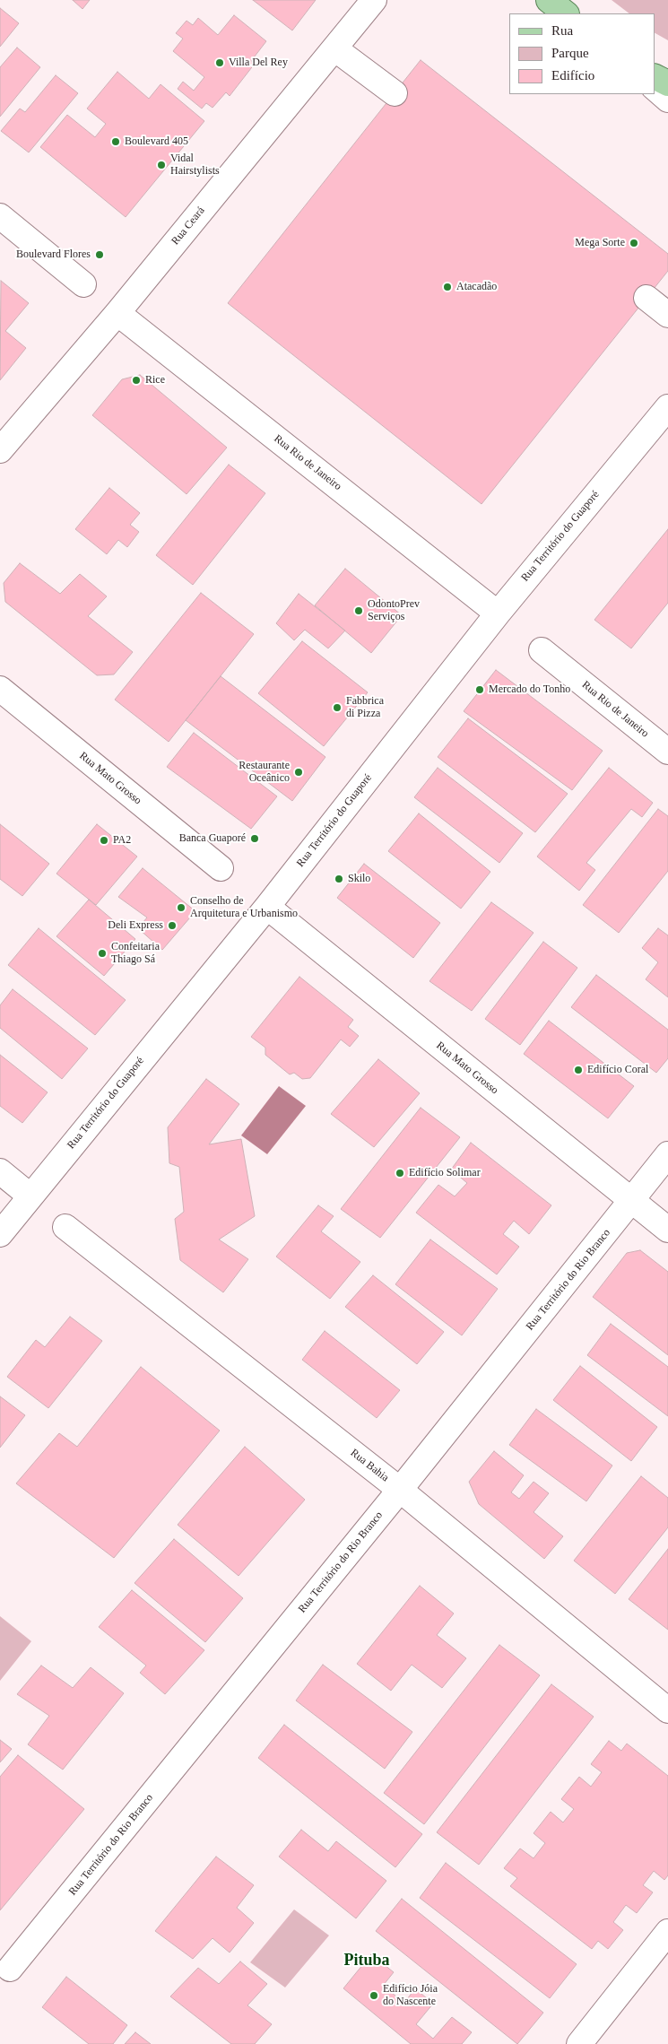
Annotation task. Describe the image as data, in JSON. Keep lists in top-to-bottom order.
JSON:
{
  "streets": {
    "street": [
      "Rua Ceará",
      "Rua Rio de Janeiro",
      "Rua Território do Guaporé",
      "Rua Mato Grosso",
      "Rua Território do Rio Branco",
      "Rua Bahia"
    ]
  },
  "crossings": [
    ["Rua Ceará", "Rua Rio de Janeiro"],
    ["Rua Rio de Janeiro", "Rua Território do Guaporé"],
    ["Rua Território do Guaporé", "Rua Mato Grosso"],
    ["Rua Mato Grosso", "Rua Território do Rio Branco"],
    ["Rua Território do Rio Branco", "Rua Bahia"]
  ],
  "districts": ["Pituba"],
  "places": [
    "Villa Del Rey",
    "Boulevard 405",
    "Vidal Hairstylists",
    "Mega Sorte",
    "Boulevard Flores",
    "Atacadão",
    "Rice",
    "OdontoPrev Serviços",
    "Mercado do Tonho",
    "Fabbrica di Pizza",
    "Restaurante Oceânico",
    "Banca Guaporé",
    "PA2",
    "Skilo",
    "Conselho de Arquitetura e Urbanismo",
    "Deli Express",
    "Confeitaria Thiago Sá",
    "Edifício Coral",
    "Edifício Solimar",
    "Edifício Jóia do Nascente"
  ],
  "legend": ["Rua", "Parque", "Edifício"]
}
